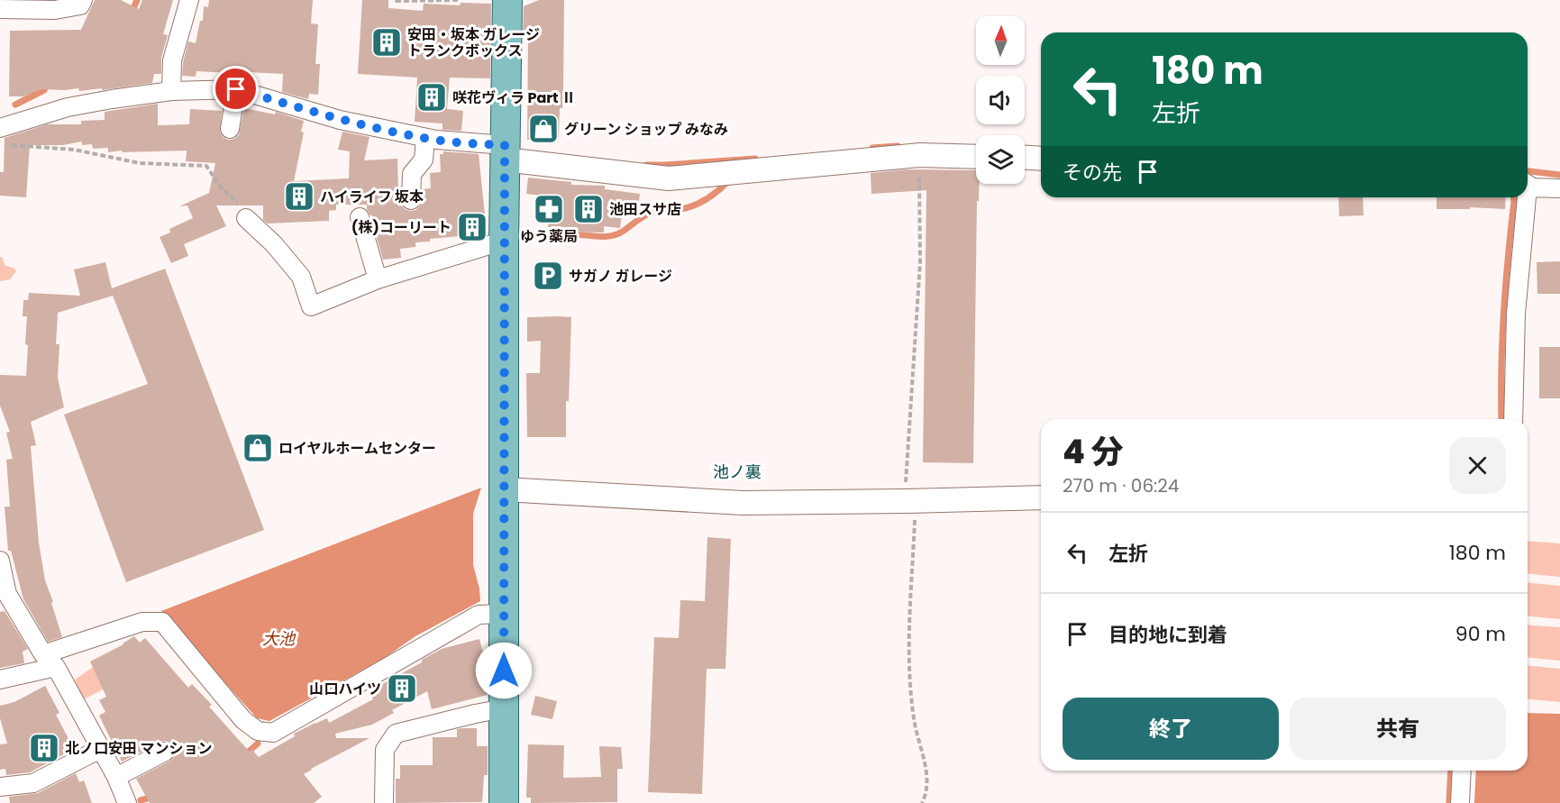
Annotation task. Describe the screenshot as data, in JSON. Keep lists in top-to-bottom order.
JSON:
{
  "districts": ["池ノ裏"],
  "water": ["大池"],
  "places": {
    "building": [
      "安田・坂本 ガレージ トランクボックス",
      "咲花ヴィラ Part Ⅱ",
      "ハイライフ 坂本",
      "池田スサ店",
      "(株)コーリート",
      "山口ハイツ",
      "北ノ口安田 マンション"
    ],
    "shop": ["グリーン ショップ みなみ", "ロイヤルホームセンター"],
    "pharmacy": ["ゆう薬局"],
    "parking": ["サガノ ガレージ"]
  },
  "north": "top",
  "page": {
    "turn": ["180 m", "左折"],
    "then": "その先",
    "heading": ["4 分", "270 m · 06:24"],
    "list": [
      {
        "name": "左折",
        "value": "180 m"
      },
      {
        "name": "目的地に到着",
        "value": "90 m"
      }
    ],
    "buttons": ["終了", "共有"]
  }
}
